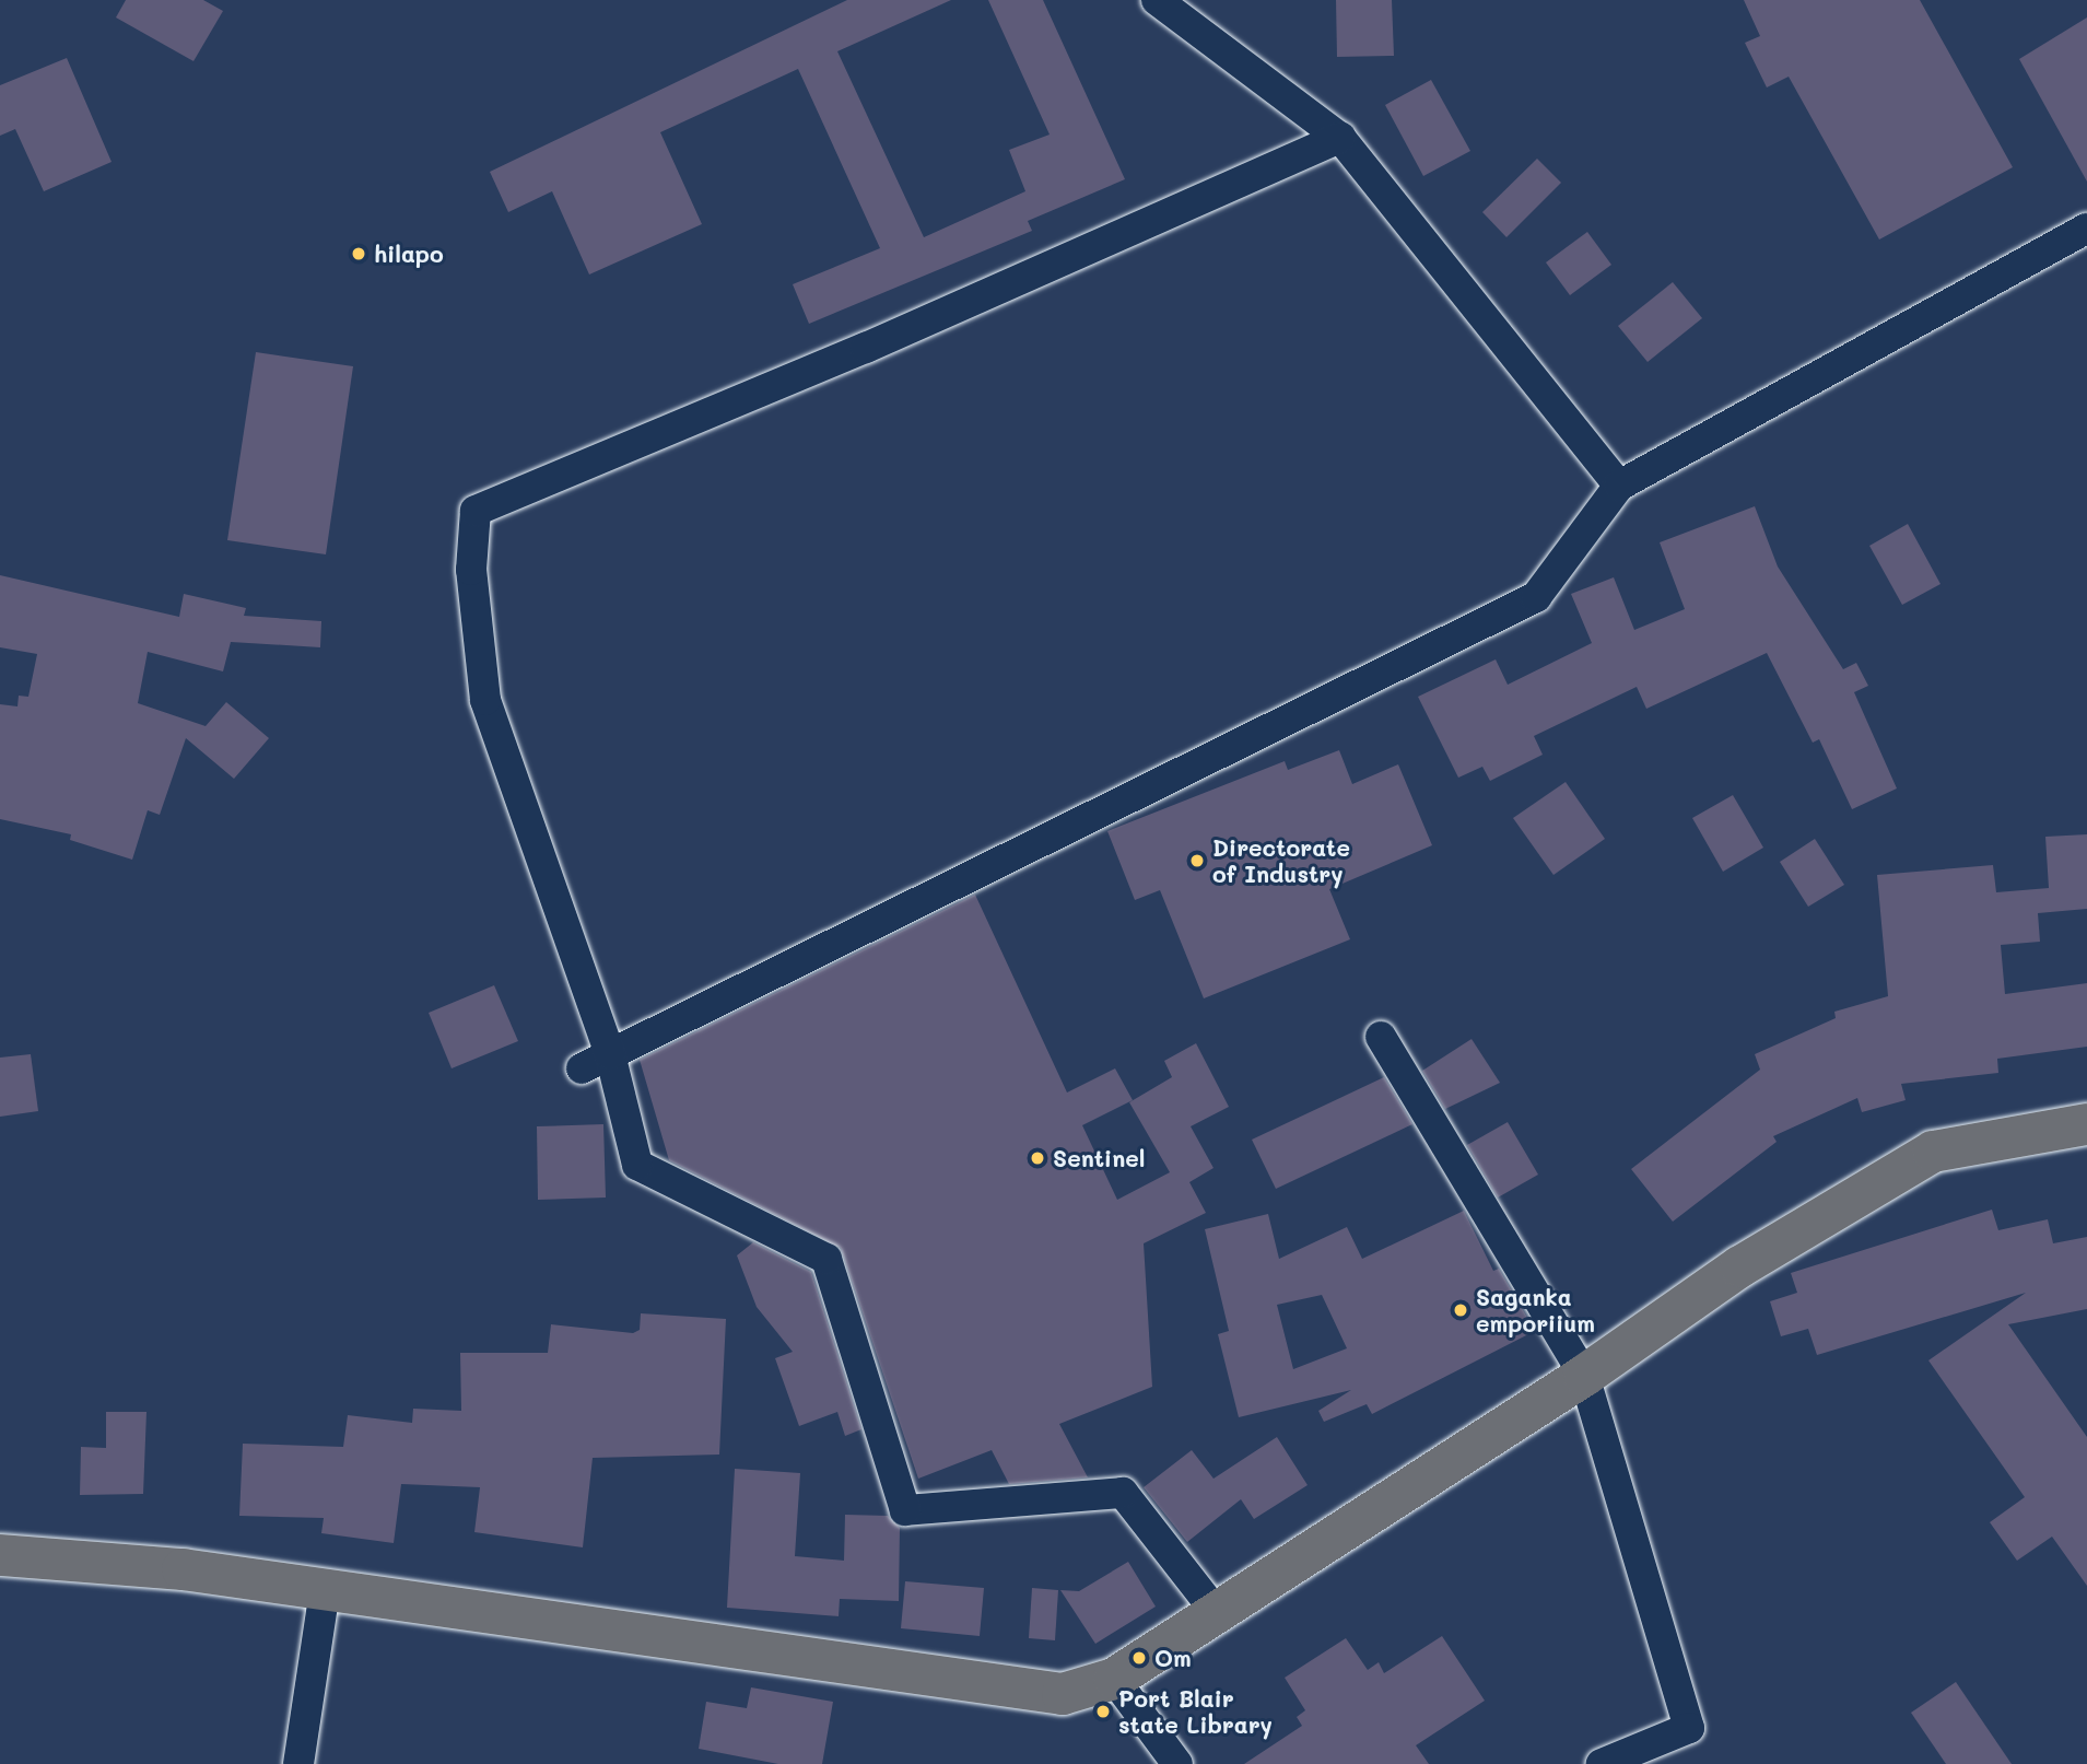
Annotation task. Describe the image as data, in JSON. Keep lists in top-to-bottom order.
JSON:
{
  "places": [
    "hilapo",
    "Directorate of Industry",
    "Sentinel",
    "Saganka emporiium",
    "Om",
    "Port Blair state Library"
  ]
}
